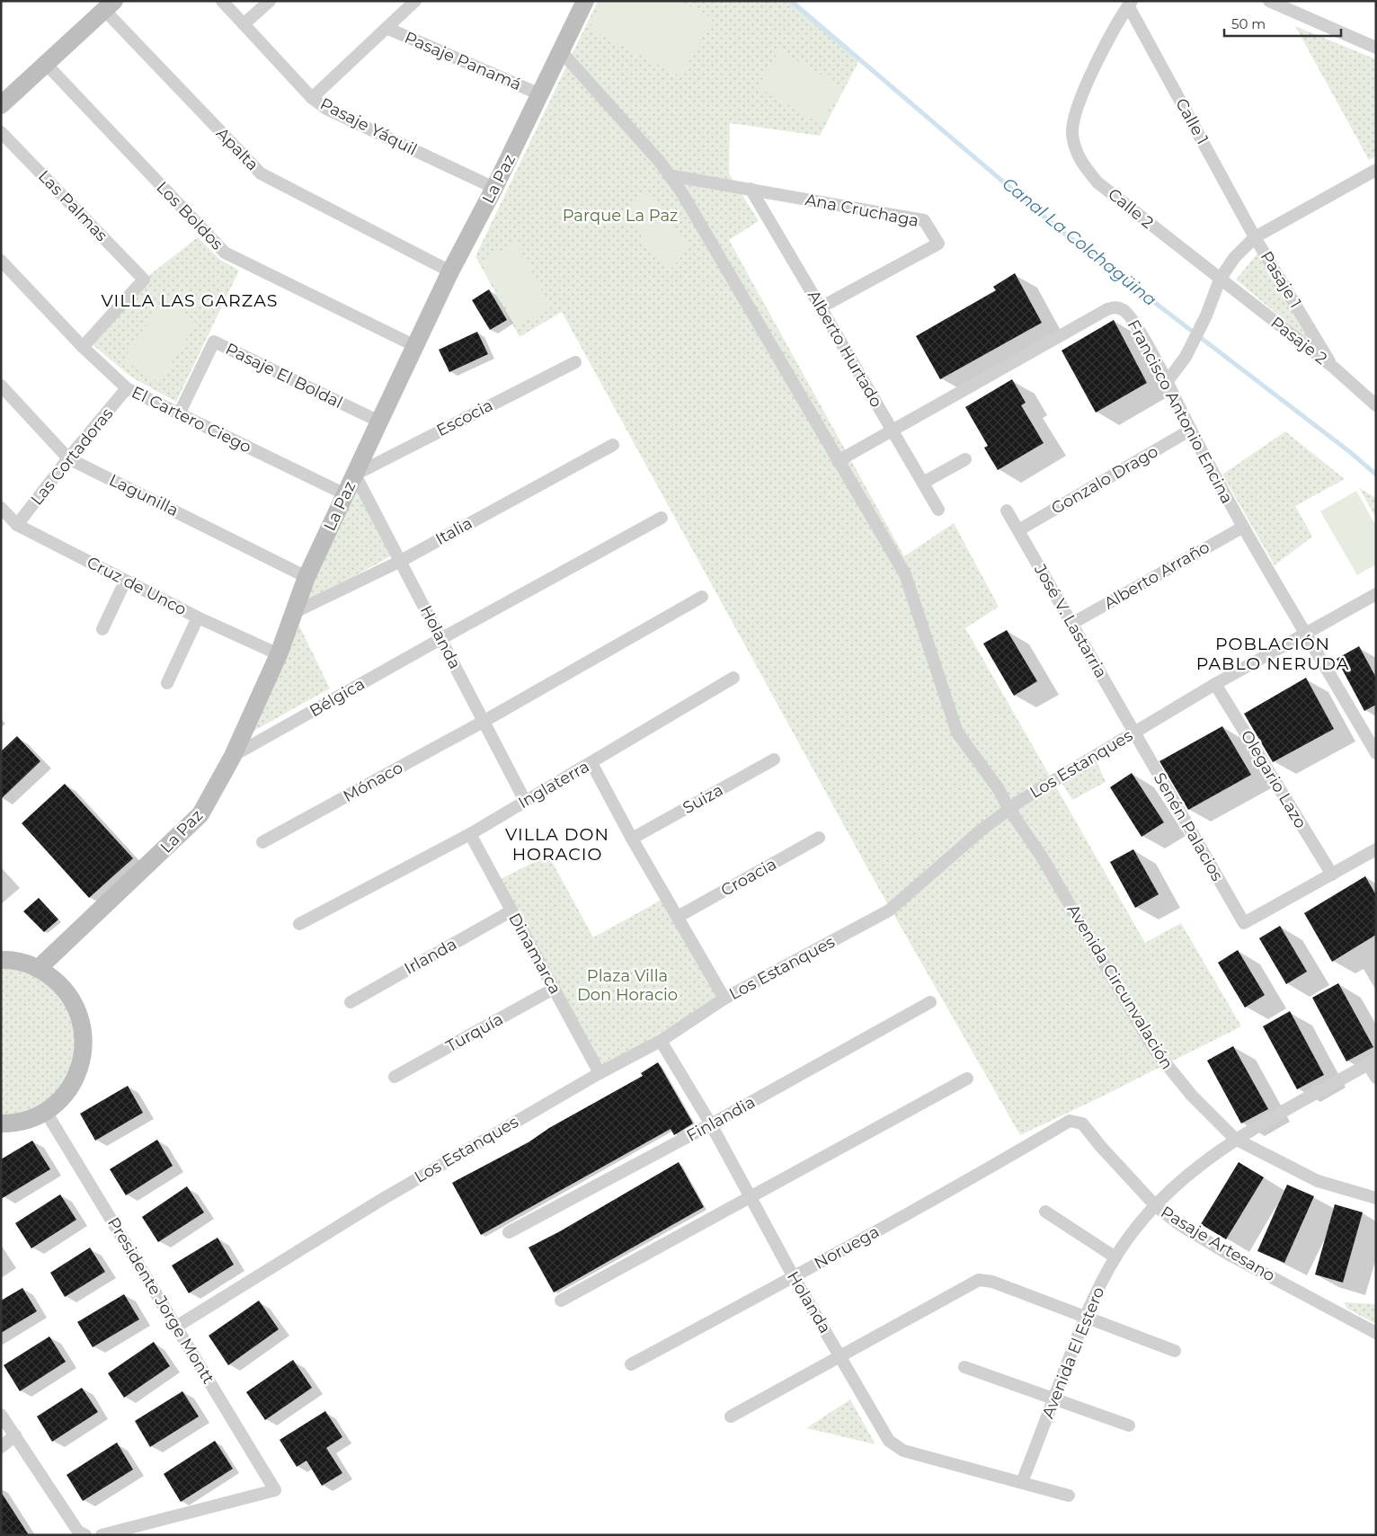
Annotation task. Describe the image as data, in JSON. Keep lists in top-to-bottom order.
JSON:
{
  "streets": {
    "street": [
      "Pasaje Panamá",
      "Calle 1",
      "Pasaje Yáquil",
      "Apalta",
      "La Paz",
      "Las Palmas",
      "Calle 2",
      "Ana Cruchaga",
      "Los Boldos",
      "Pasaje 1",
      "Pasaje 2",
      "Alberto Hurtado",
      "Pasaje El Boldal",
      "Francisco Antonio Encina",
      "Escocia",
      "El Cartero Ciego",
      "Las Cortadoras",
      "Gonzalo Drago",
      "Lagunilla",
      "Italia",
      "Alberto Arraño",
      "Cruz de Unco",
      "José V. Lastarria",
      "Holanda",
      "Bélgica",
      "Los Estanques",
      "Olegario Lazo",
      "Mónaco",
      "Inglaterra",
      "Suiza",
      "Senén Palacios",
      "Croacia",
      "Dinamarca",
      "Irlanda",
      "Avenida Circunvalación",
      "Turquía",
      "Finlandia",
      "Pasaje Artesano",
      "Noruega",
      "Presidente Jorge Montt",
      "Avenida El Estero"
    ]
  },
  "crossings": [
    ["Pasaje Panamá", "La Paz"],
    ["Calle 1", "Calle 2"],
    ["Calle 1", "Pasaje 1"],
    ["Pasaje Yáquil", "La Paz"],
    ["Apalta", "La Paz"],
    ["La Paz", "Los Boldos"],
    ["La Paz", "Pasaje El Boldal"],
    ["La Paz", "Escocia"],
    ["La Paz", "El Cartero Ciego"],
    ["La Paz", "Lagunilla"],
    ["La Paz", "Italia"],
    ["La Paz", "Cruz de Unco"],
    ["La Paz", "Holanda"],
    ["La Paz", "Bélgica"],
    ["La Paz", "Avenida Circunvalación"],
    ["Las Palmas", "El Cartero Ciego"],
    ["Calle 2", "Pasaje 2"],
    ["Ana Cruchaga", "Alberto Hurtado"],
    ["Pasaje 1", "Pasaje 2"],
    ["Alberto Hurtado", "Francisco Antonio Encina"],
    ["Pasaje El Boldal", "El Cartero Ciego"],
    ["Francisco Antonio Encina", "Gonzalo Drago"],
    ["Francisco Antonio Encina", "Alberto Arraño"],
    ["Francisco Antonio Encina", "Los Estanques"],
    ["Francisco Antonio Encina", "Avenida Circunvalación"],
    ["Escocia", "Holanda"],
    ["El Cartero Ciego", "Las Cortadoras"],
    ["Las Cortadoras", "Lagunilla"],
    ["Las Cortadoras", "Cruz de Unco"],
    ["Gonzalo Drago", "José V. Lastarria"],
    ["Italia", "Holanda"],
    ["Alberto Arraño", "José V. Lastarria"],
    ["José V. Lastarria", "Los Estanques"],
    ["José V. Lastarria", "Senén Palacios"],
    ["Holanda", "Bélgica"],
    ["Holanda", "Los Estanques"],
    ["Holanda", "Mónaco"],
    ["Holanda", "Inglaterra"],
    ["Holanda", "Finlandia"],
    ["Holanda", "Noruega"],
    ["Holanda", "Avenida El Estero"],
    ["Los Estanques", "Olegario Lazo"],
    ["Los Estanques", "Senén Palacios"],
    ["Los Estanques", "Dinamarca"],
    ["Los Estanques", "Avenida Circunvalación"],
    ["Los Estanques", "Presidente Jorge Montt"],
    ["Olegario Lazo", "Senén Palacios"],
    ["Inglaterra", "Dinamarca"],
    ["Dinamarca", "Irlanda"],
    ["Dinamarca", "Turquía"],
    ["Avenida Circunvalación", "Avenida El Estero"],
    ["Pasaje Artesano", "Noruega"],
    ["Pasaje Artesano", "Avenida El Estero"]
  ],
  "districts": ["VILLA LAS GARZAS", "POBLACIÓN PABLO NERUDA", "VILLA DON HORACIO"],
  "water": ["Canal La Colchagüina"],
  "parks": ["Parque La Paz", "Plaza Villa Don Horacio"],
  "scale_bar": "50 m"
}
